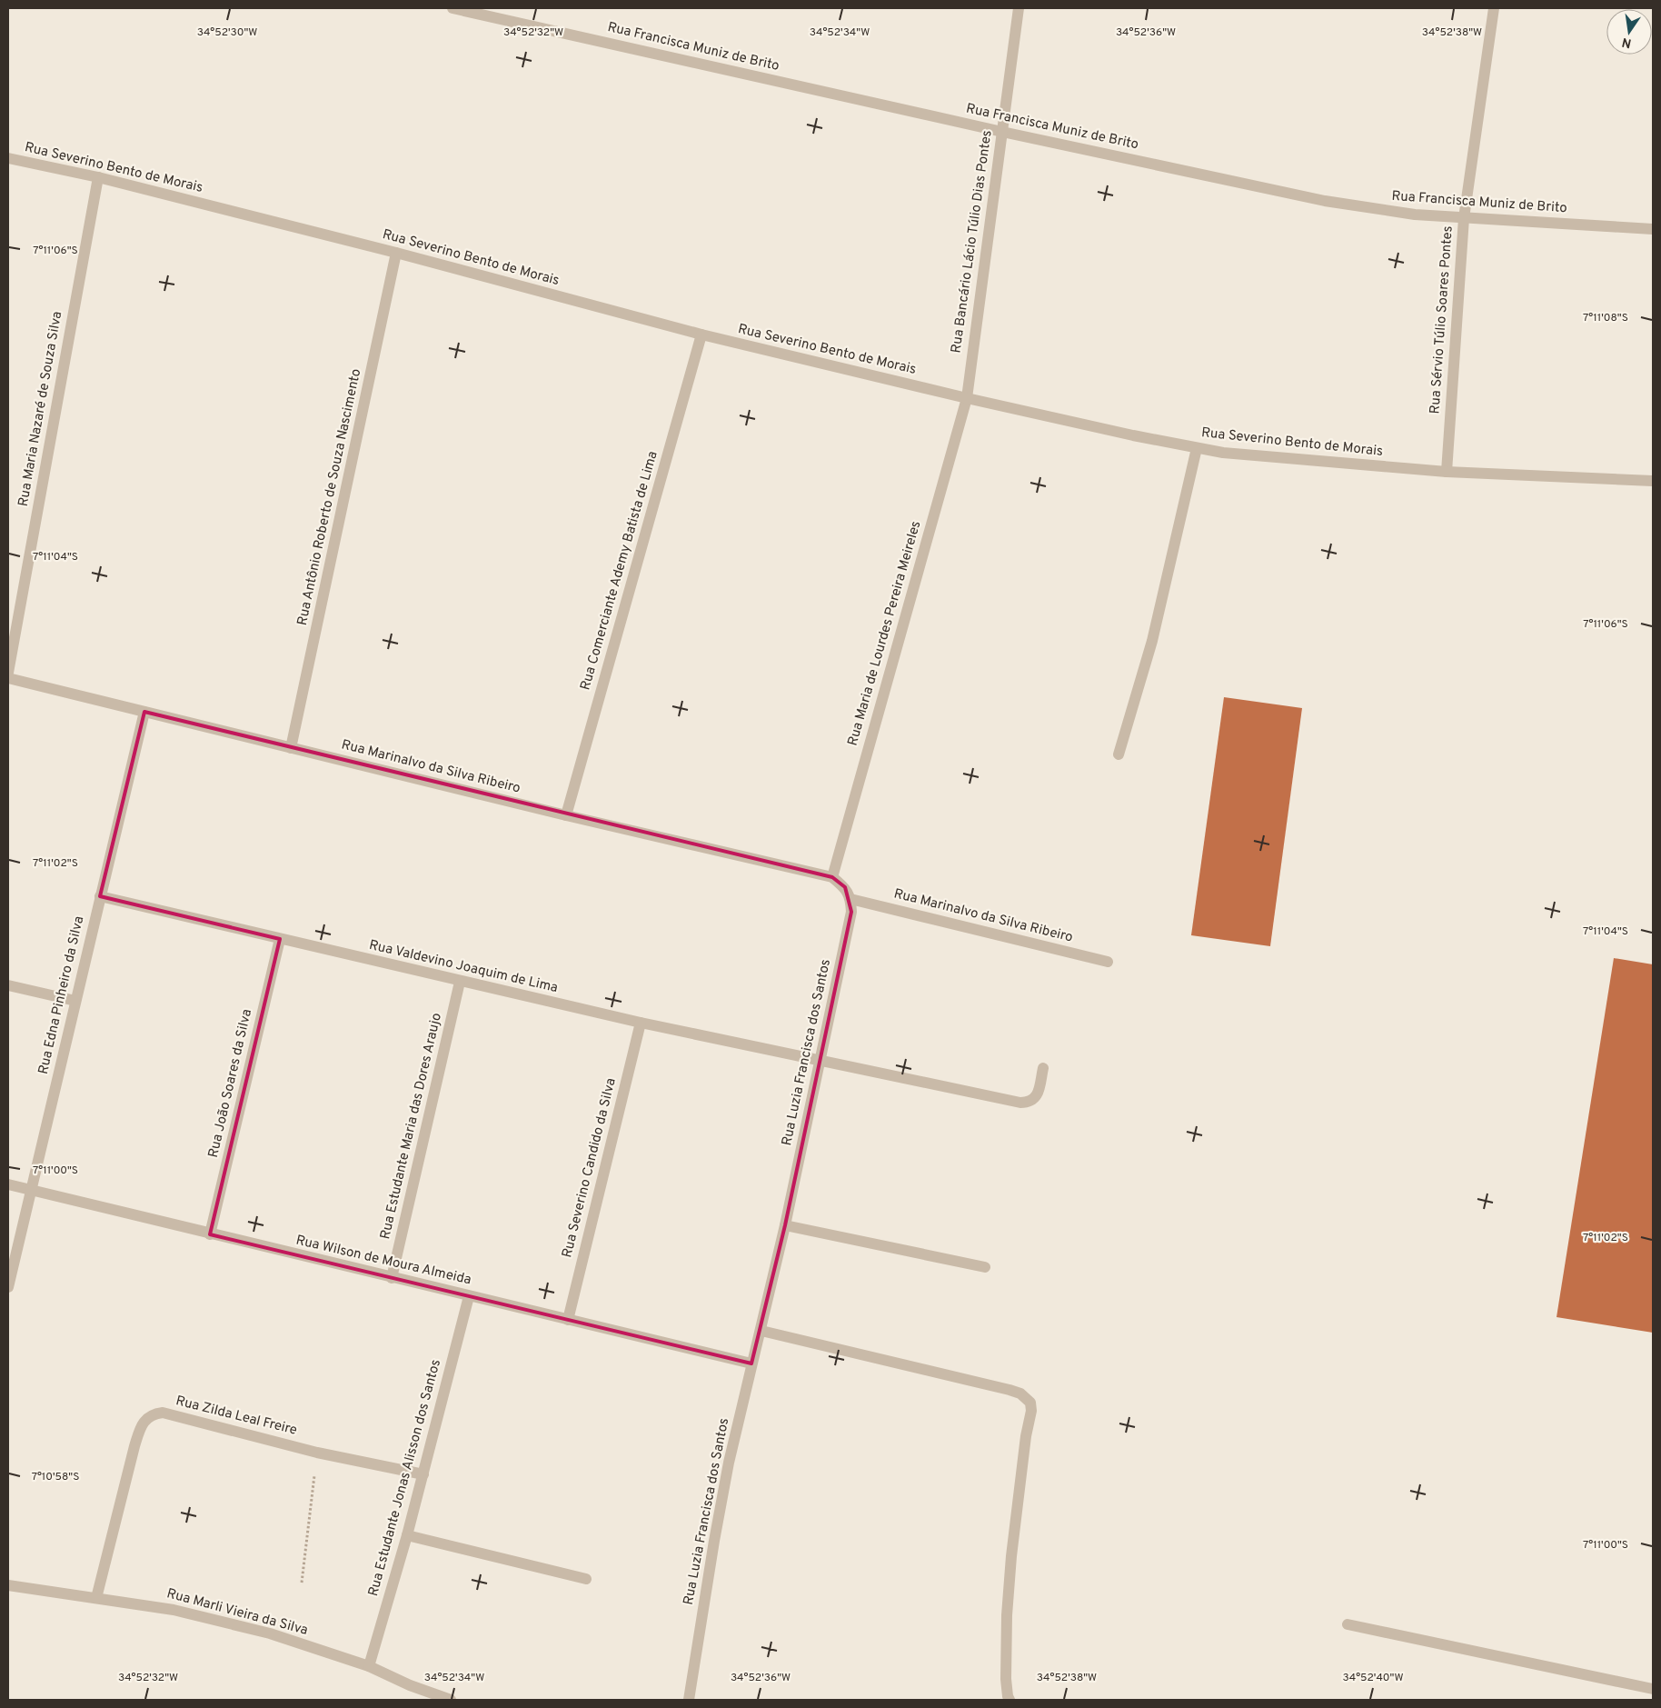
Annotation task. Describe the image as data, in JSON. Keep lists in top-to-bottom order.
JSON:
{
  "streets": {
    "street": [
      "Rua Francisca Muniz de Brito",
      "Rua Severino Bento de Morais",
      "Rua Bancário Lácio Túlio Dias Pontes",
      "Rua Sérvio Túlio Soares Pontes",
      "Rua Maria Nazaré de Souza Silva",
      "Rua Antônio Roberto de Souza Nascimento",
      "Rua Comerciante Ademy Batista de Lima",
      "Rua Maria de Lourdes Pereira Meireles",
      "Rua Marinalvo da Silva Ribeiro",
      "Rua Valdevino Joaquim de Lima",
      "Rua Edna Pinheiro da Silva",
      "Rua Luzia Francisca dos Santos",
      "Rua João Soares da Silva",
      "Rua Estudante Maria das Dores Araujo",
      "Rua Severino Candido da Silva",
      "Rua Wilson de Moura Almeida",
      "Rua Zilda Leal Freire",
      "Rua Estudante Jonas Alisson dos Santos",
      "Rua Marli Vieira da Silva"
    ]
  },
  "crossings": [
    ["Rua Francisca Muniz de Brito", "Rua Bancário Lácio Túlio Dias Pontes"],
    ["Rua Francisca Muniz de Brito", "Rua Sérvio Túlio Soares Pontes"],
    ["Rua Severino Bento de Morais", "Rua Bancário Lácio Túlio Dias Pontes"],
    ["Rua Severino Bento de Morais", "Rua Sérvio Túlio Soares Pontes"],
    ["Rua Severino Bento de Morais", "Rua Maria Nazaré de Souza Silva"],
    ["Rua Severino Bento de Morais", "Rua Antônio Roberto de Souza Nascimento"],
    ["Rua Severino Bento de Morais", "Rua Comerciante Ademy Batista de Lima"],
    ["Rua Severino Bento de Morais", "Rua Maria de Lourdes Pereira Meireles"],
    ["Rua Bancário Lácio Túlio Dias Pontes", "Rua Maria de Lourdes Pereira Meireles"],
    ["Rua Antônio Roberto de Souza Nascimento", "Rua Marinalvo da Silva Ribeiro"],
    ["Rua Comerciante Ademy Batista de Lima", "Rua Marinalvo da Silva Ribeiro"],
    ["Rua Maria de Lourdes Pereira Meireles", "Rua Marinalvo da Silva Ribeiro"],
    ["Rua Marinalvo da Silva Ribeiro", "Rua Edna Pinheiro da Silva"],
    ["Rua Marinalvo da Silva Ribeiro", "Rua Luzia Francisca dos Santos"],
    ["Rua Valdevino Joaquim de Lima", "Rua Edna Pinheiro da Silva"],
    ["Rua Valdevino Joaquim de Lima", "Rua Luzia Francisca dos Santos"],
    ["Rua Valdevino Joaquim de Lima", "Rua João Soares da Silva"],
    ["Rua Valdevino Joaquim de Lima", "Rua Estudante Maria das Dores Araujo"],
    ["Rua Valdevino Joaquim de Lima", "Rua Severino Candido da Silva"],
    ["Rua Edna Pinheiro da Silva", "Rua Wilson de Moura Almeida"],
    ["Rua Luzia Francisca dos Santos", "Rua Wilson de Moura Almeida"],
    ["Rua João Soares da Silva", "Rua Wilson de Moura Almeida"],
    ["Rua Estudante Maria das Dores Araujo", "Rua Wilson de Moura Almeida"],
    ["Rua Severino Candido da Silva", "Rua Wilson de Moura Almeida"],
    ["Rua Wilson de Moura Almeida", "Rua Estudante Jonas Alisson dos Santos"],
    ["Rua Zilda Leal Freire", "Rua Estudante Jonas Alisson dos Santos"],
    ["Rua Zilda Leal Freire", "Rua Marli Vieira da Silva"],
    ["Rua Estudante Jonas Alisson dos Santos", "Rua Marli Vieira da Silva"]
  ],
  "north": "bottom",
  "coordinates": [
    "34°52'30\"W",
    "34°52'32\"W",
    "34°52'34\"W",
    "34°52'36\"W",
    "34°52'38\"W",
    "7°11'06\"S",
    "7°11'08\"S",
    "7°11'04\"S",
    "7°11'02\"S",
    "7°11'00\"S",
    "7°10'58\"S",
    "34°52'40\"W"
  ]
}
